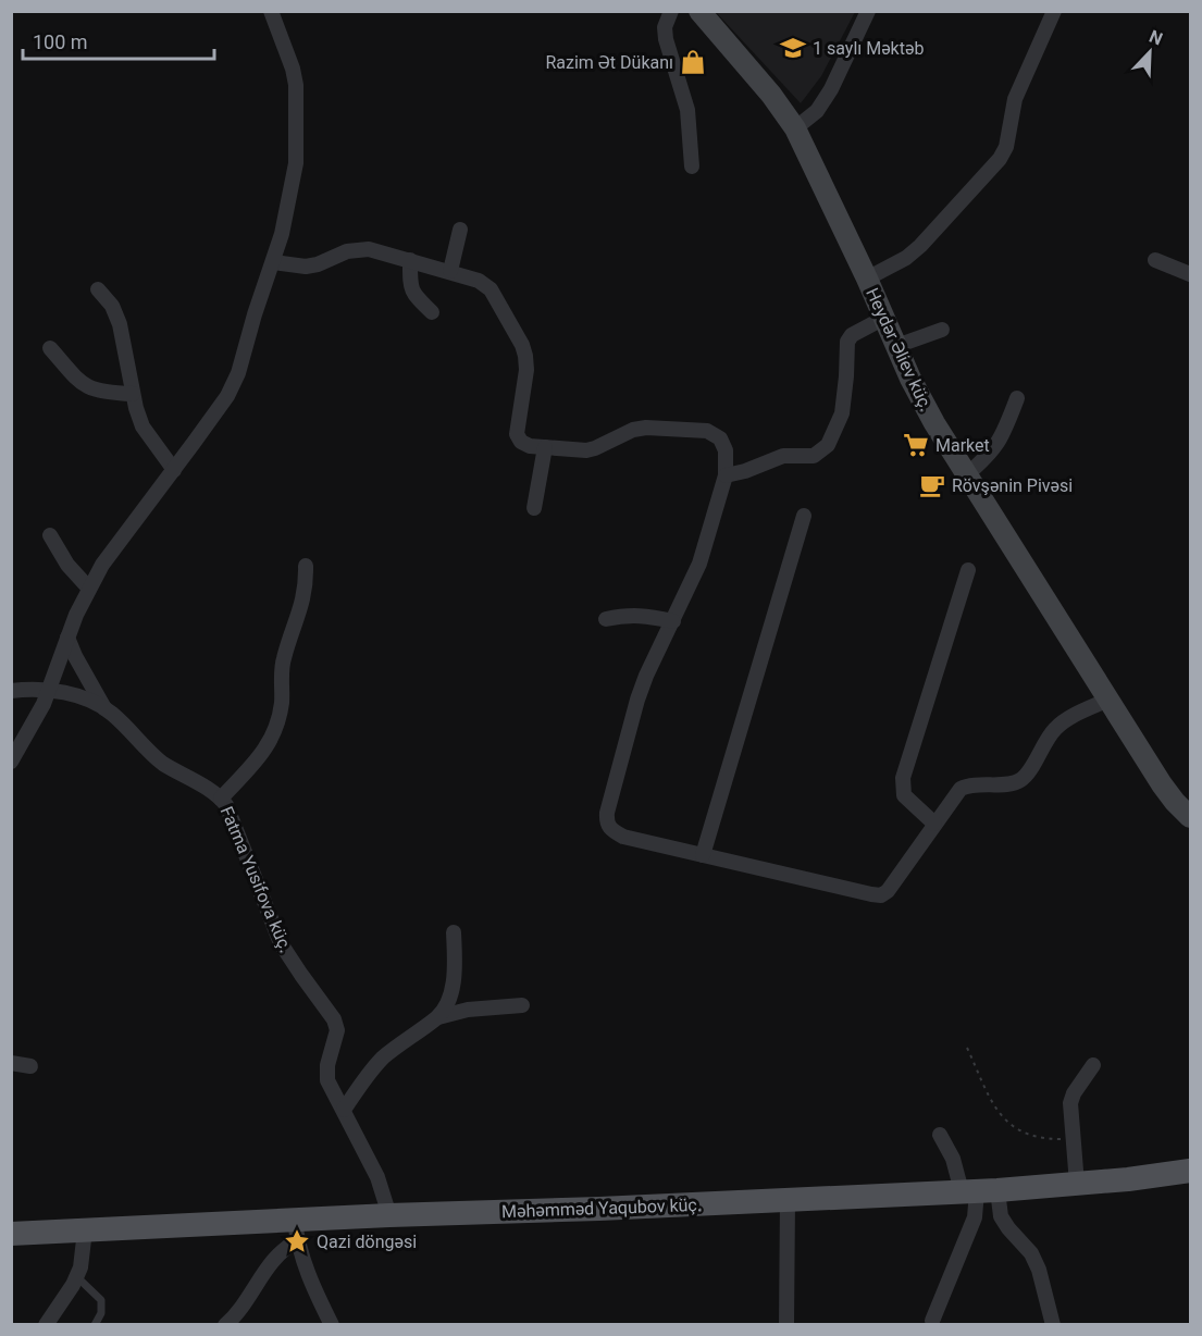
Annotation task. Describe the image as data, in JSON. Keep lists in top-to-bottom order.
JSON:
{
  "streets": {
    "main road": ["Heydər Əliev küç.", "Məhəmməd Yaqubov küç."],
    "street": ["Fatma Yusifova küç."]
  },
  "crossings": [
    ["Fatma Yusifova küç.", "Məhəmməd Yaqubov küç."]
  ],
  "places": {
    "school or university": ["1 saylı Məktəb"],
    "shop": ["Razim Ət Dükanı"],
    "supermarket": ["Market"],
    "cafe": ["Rövşənin Pivəsi"],
    "place": ["Qazi döngəsi"]
  },
  "scale_bar": "100 m",
  "north": "top right"
}
